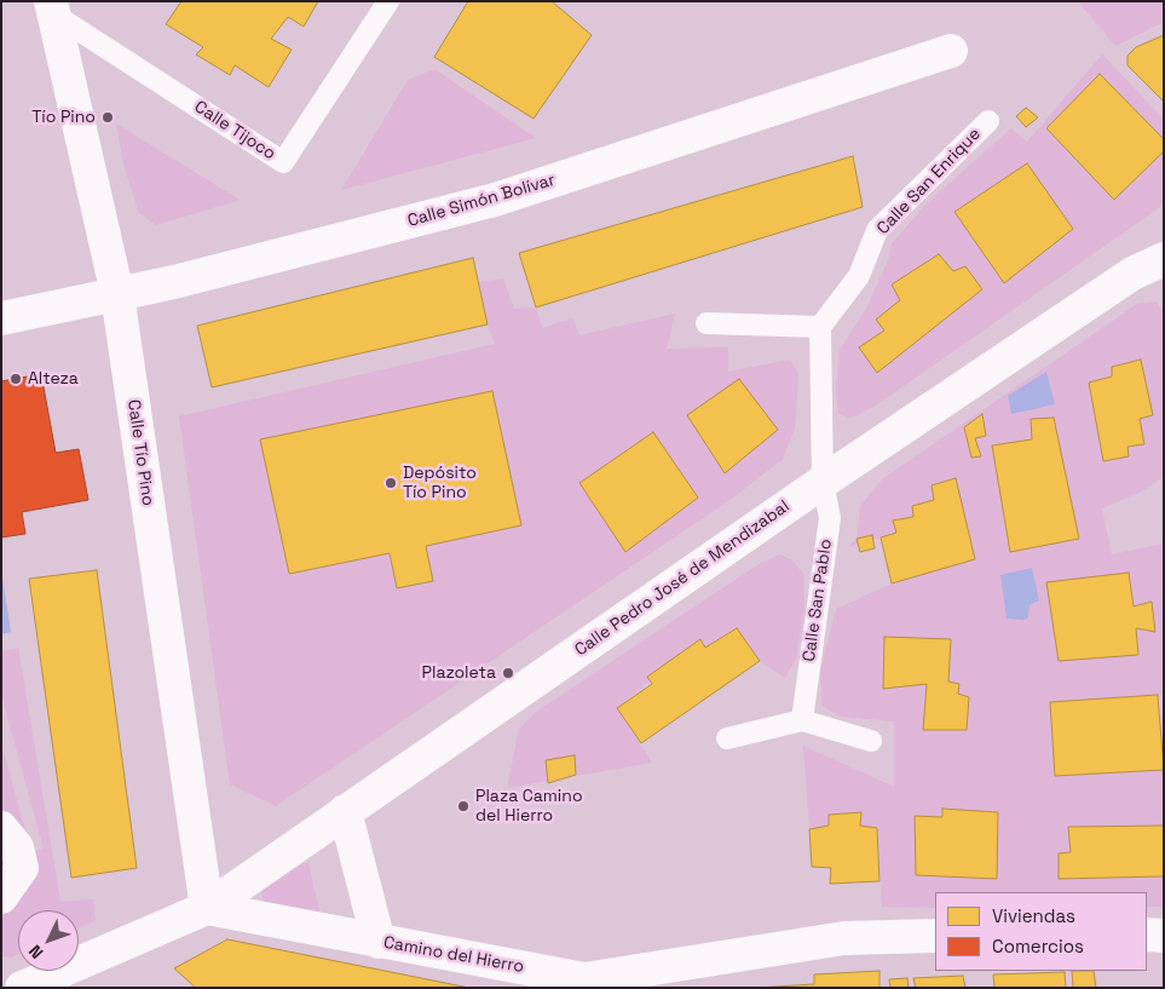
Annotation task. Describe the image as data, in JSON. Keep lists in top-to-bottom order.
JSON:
{
  "streets": {
    "street": [
      "Calle Simón Bolívar",
      "Calle Tío Pino",
      "Calle Pedro José de Mendizabal",
      "Camino del Hierro"
    ],
    "lane": ["Calle Tijoco", "Calle San Enrique", "Calle San Pablo"]
  },
  "crossings": [
    ["Calle Tijoco", "Calle Tío Pino"],
    ["Calle Simón Bolívar", "Calle Tío Pino"],
    ["Calle Tío Pino", "Calle Pedro José de Mendizabal"],
    ["Calle Tío Pino", "Camino del Hierro"],
    ["Calle Pedro José de Mendizabal", "Calle San Pablo"],
    ["Calle Pedro José de Mendizabal", "Camino del Hierro"]
  ],
  "places": [
    "Tío Pino",
    "Alteza",
    "Depósito Tío Pino",
    "Plazoleta",
    "Plaza Camino del Hierro"
  ],
  "legend": ["Viviendas", "Comercios"],
  "north": "bottom left"
}
